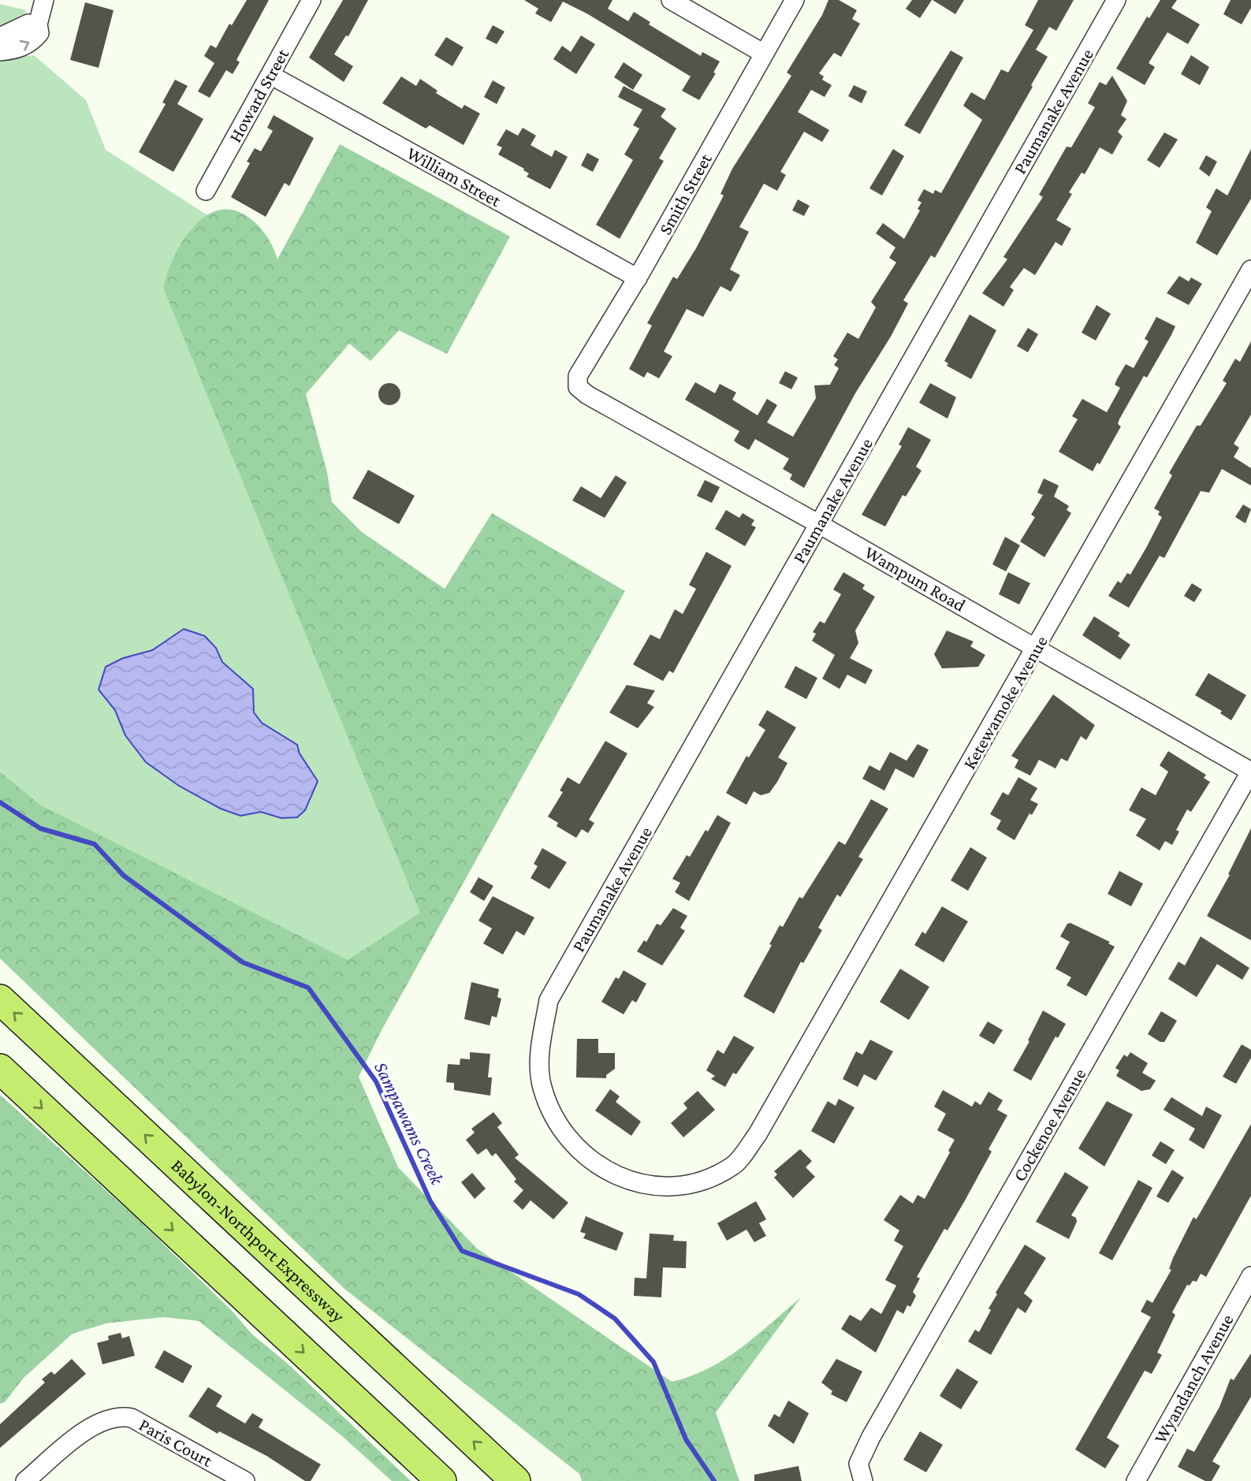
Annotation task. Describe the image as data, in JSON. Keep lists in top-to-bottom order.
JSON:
{
  "streets": {
    "main road": ["Babylon-Northport Expressway"],
    "street": [
      "Howard Street",
      "Paumanake Avenue",
      "William Street",
      "Smith Street",
      "Wampum Road",
      "Ketewamoke Avenue",
      "Cockenoe Avenue",
      "Wyandanch Avenue",
      "Paris Court"
    ]
  },
  "crossings": [
    ["Howard Street", "William Street"],
    ["Paumanake Avenue", "Wampum Road"],
    ["Paumanake Avenue", "Ketewamoke Avenue"],
    ["William Street", "Smith Street"],
    ["Smith Street", "Wampum Road"],
    ["Wampum Road", "Ketewamoke Avenue"],
    ["Wampum Road", "Cockenoe Avenue"]
  ],
  "water": ["Sampawams Creek"]
}
